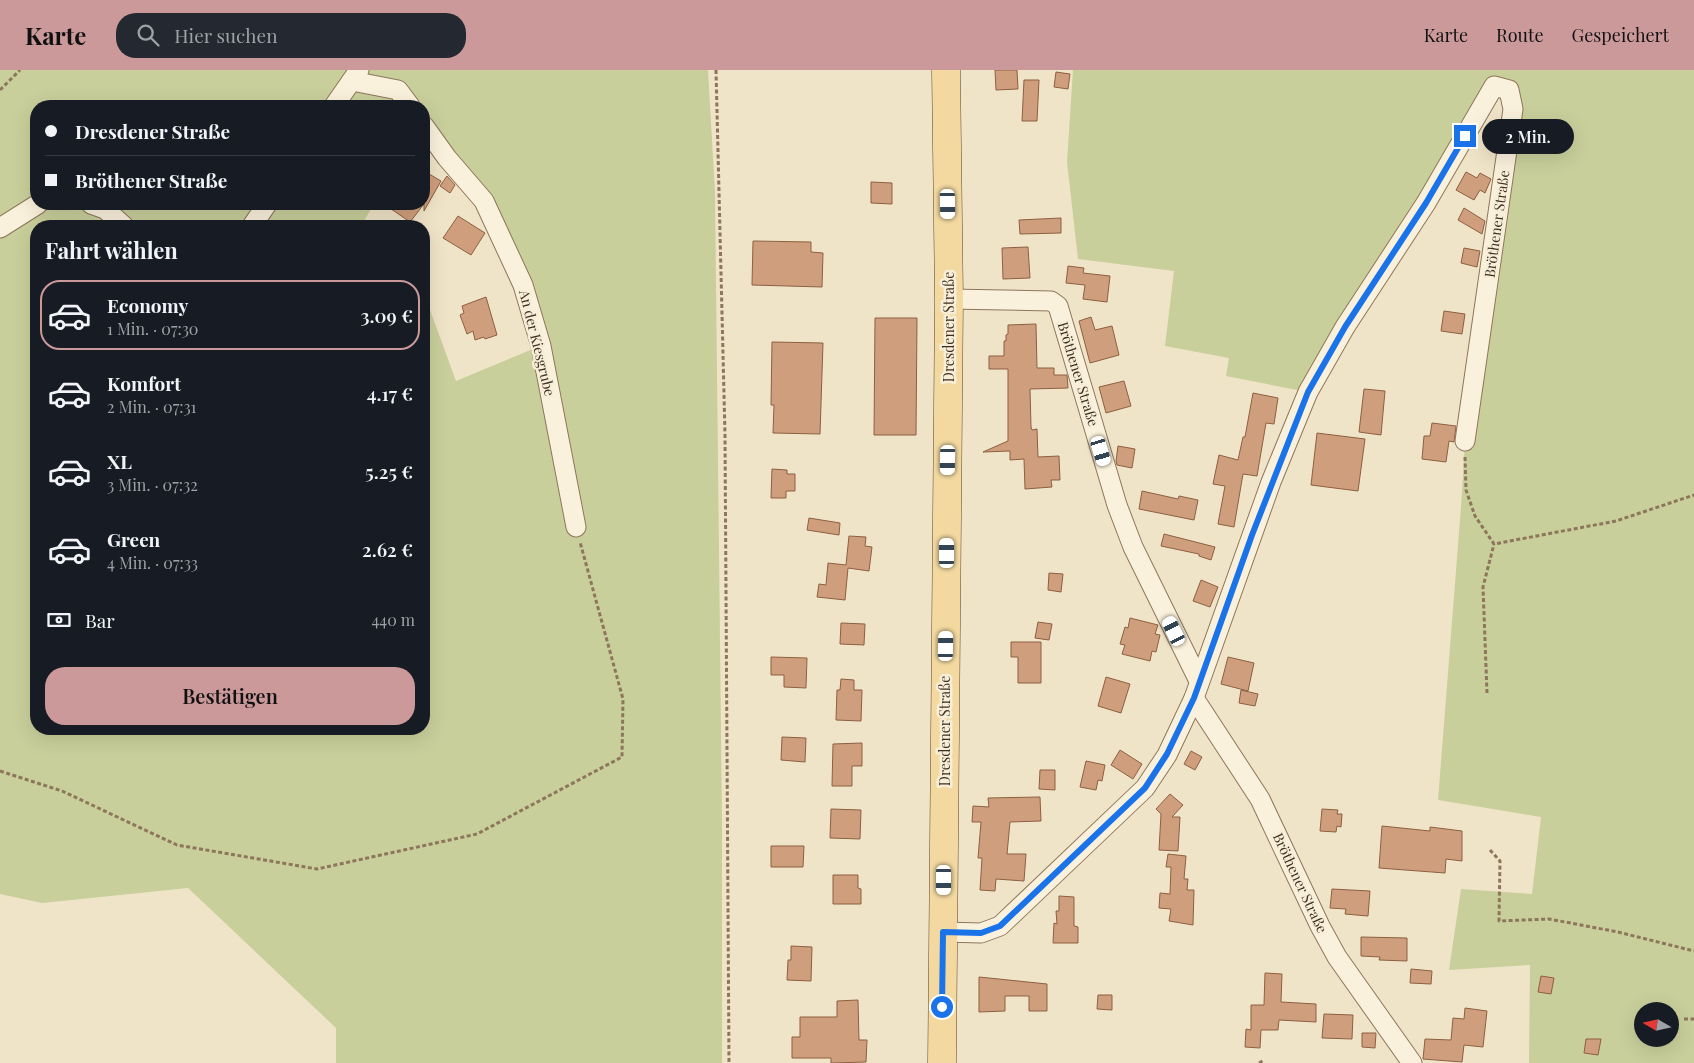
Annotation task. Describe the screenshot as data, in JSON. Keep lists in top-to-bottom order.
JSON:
{
  "streets": {
    "main road": ["Dresdener Straße"],
    "street": ["Bröthener Straße", "An der Kiesgrube"]
  },
  "crossings": [
    ["Bröthener Straße", "Dresdener Straße"]
  ],
  "north": "left",
  "page": {
    "header": "Karte",
    "search": "Hier suchen",
    "nav": ["Karte", "Route", "Gespeichert"],
    "banner": ["Dresdener Straße", "Bröthener Straße"],
    "bubble": "2 Min.",
    "heading": "Fahrt wählen",
    "list": [
      {
        "name": "Economy",
        "note": "1 Min. · 07:30",
        "value": "3.09 €"
      },
      {
        "name": "Komfort",
        "note": "2 Min. · 07:31",
        "value": "4.17 €"
      },
      {
        "name": "XL",
        "note": "3 Min. · 07:32",
        "value": "5.25 €"
      },
      {
        "name": "Green",
        "note": "4 Min. · 07:33",
        "value": "2.62 €"
      }
    ],
    "pay": ["Bar", "440 m"],
    "buttons": "Bestätigen"
  }
}
